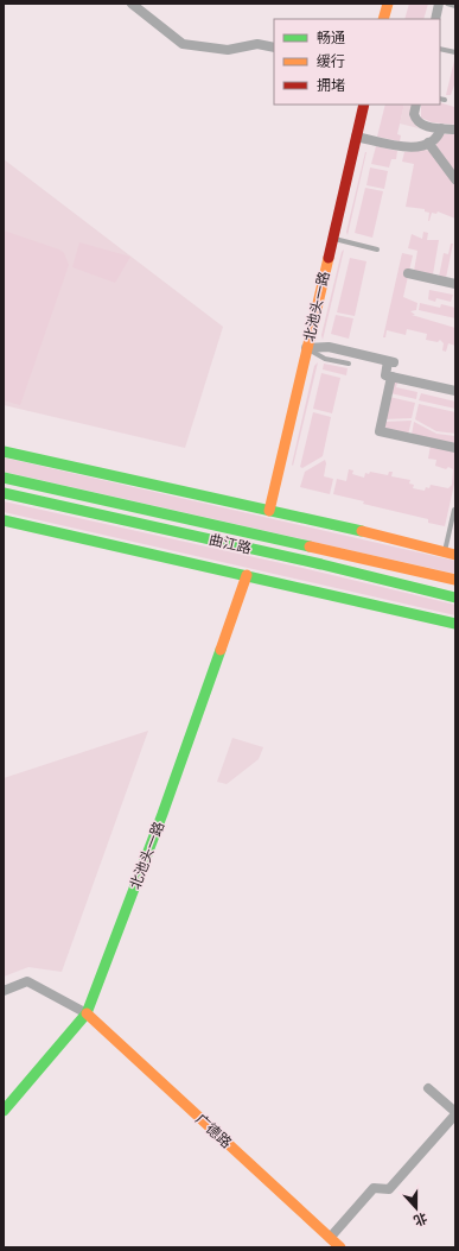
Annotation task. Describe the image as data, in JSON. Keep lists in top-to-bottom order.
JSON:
{
  "streets": {
    "main road": ["北池头一路", "曲江路", "广德路"]
  },
  "crossings": [
    ["北池头一路", "曲江路"],
    ["北池头一路", "广德路"]
  ],
  "legend": ["畅通", "缓行", "拥堵"],
  "north": "bottom"
}
